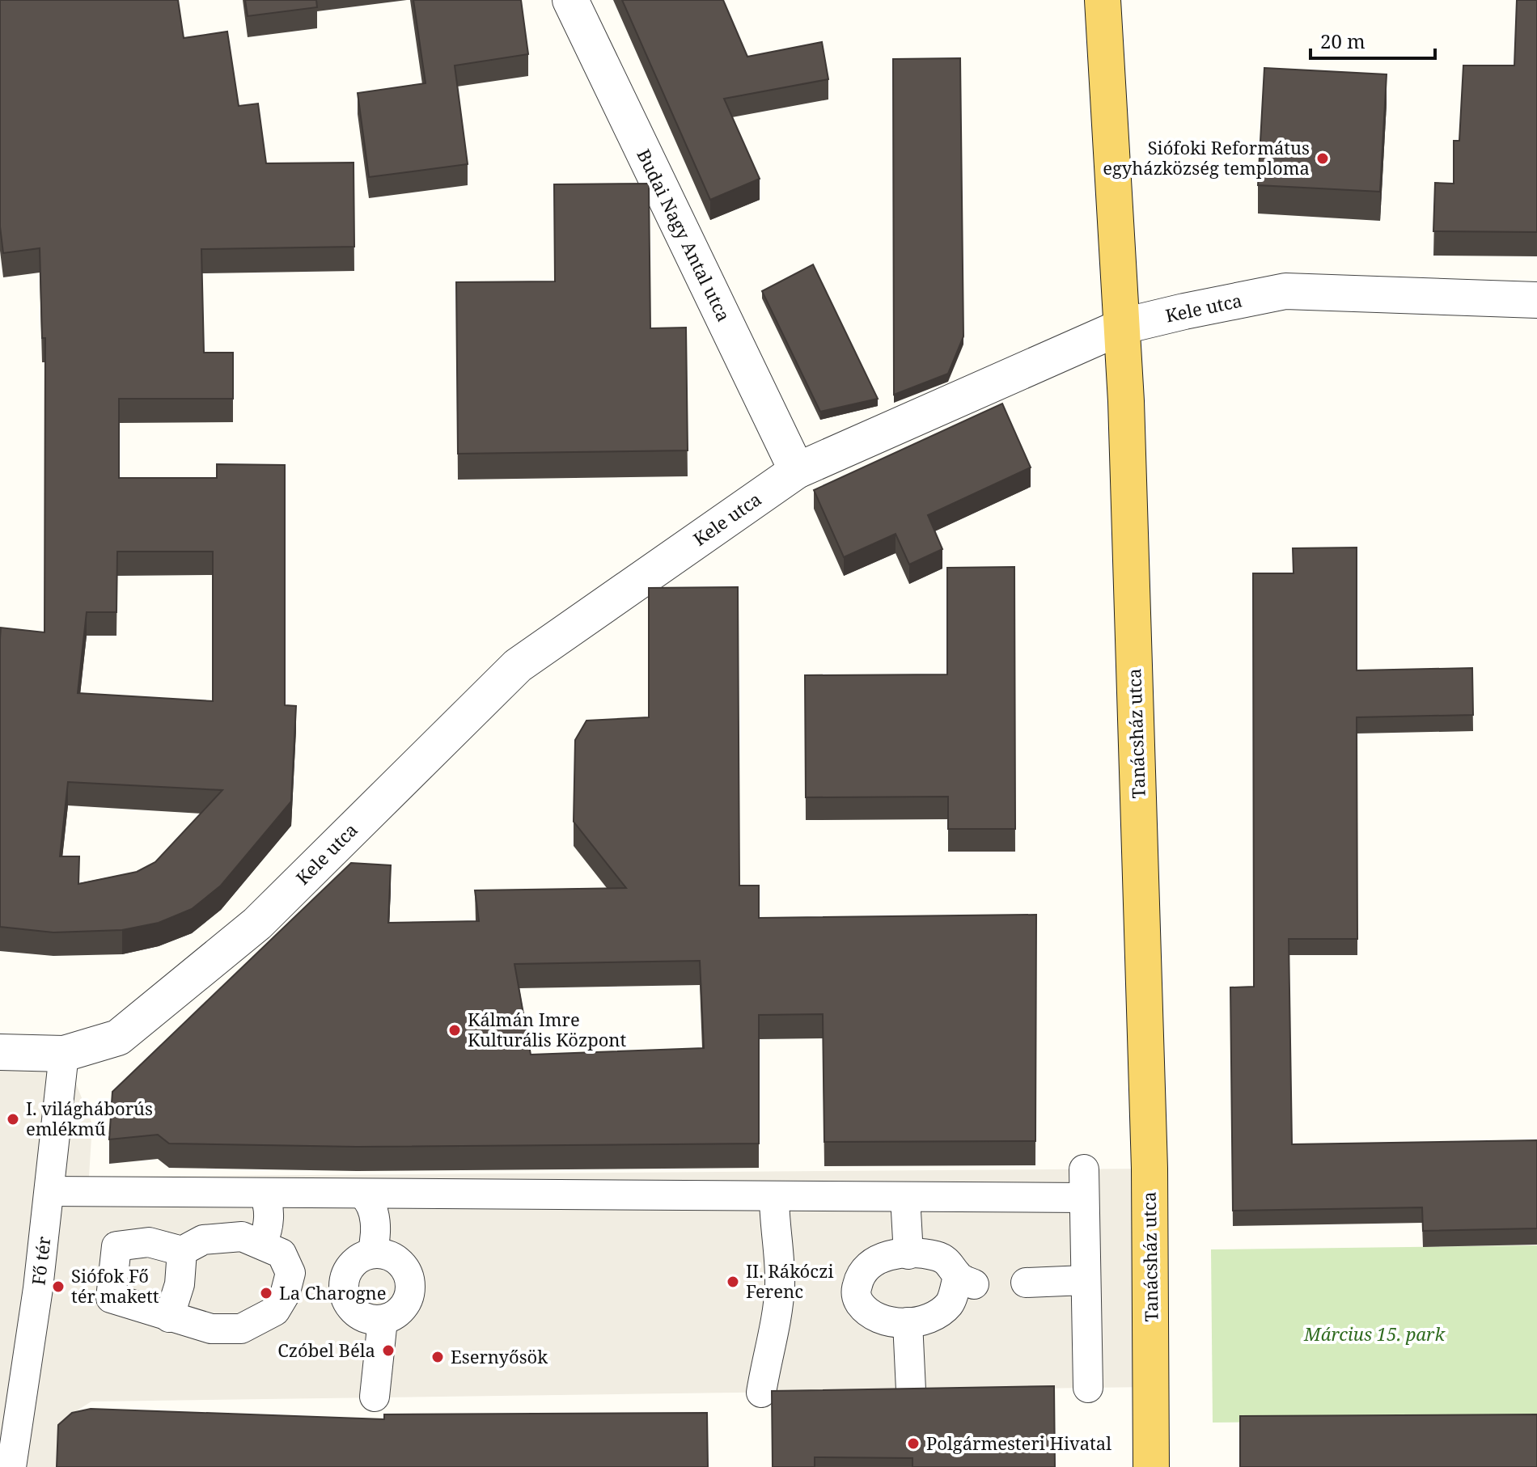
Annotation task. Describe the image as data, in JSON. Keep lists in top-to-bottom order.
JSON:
{
  "streets": {
    "main road": ["Tanácsház utca"],
    "street": ["Budai Nagy Antal utca", "Kele utca", "Fő tér"]
  },
  "crossings": [
    ["Budai Nagy Antal utca", "Kele utca"],
    ["Kele utca", "Tanácsház utca"],
    ["Kele utca", "Fő tér"]
  ],
  "parks": ["Március 15. park"],
  "places": [
    "Siófoki Református egyházközség temploma",
    "Kálmán Imre Kulturális Központ",
    "I. világháborús emlékmű",
    "II. Rákóczi Ferenc",
    "Siófok Fő tér makett",
    "La Charogne",
    "Czóbel Béla",
    "Esernyősök",
    "Polgármesteri Hivatal"
  ],
  "scale_bar": "20 m"
}
